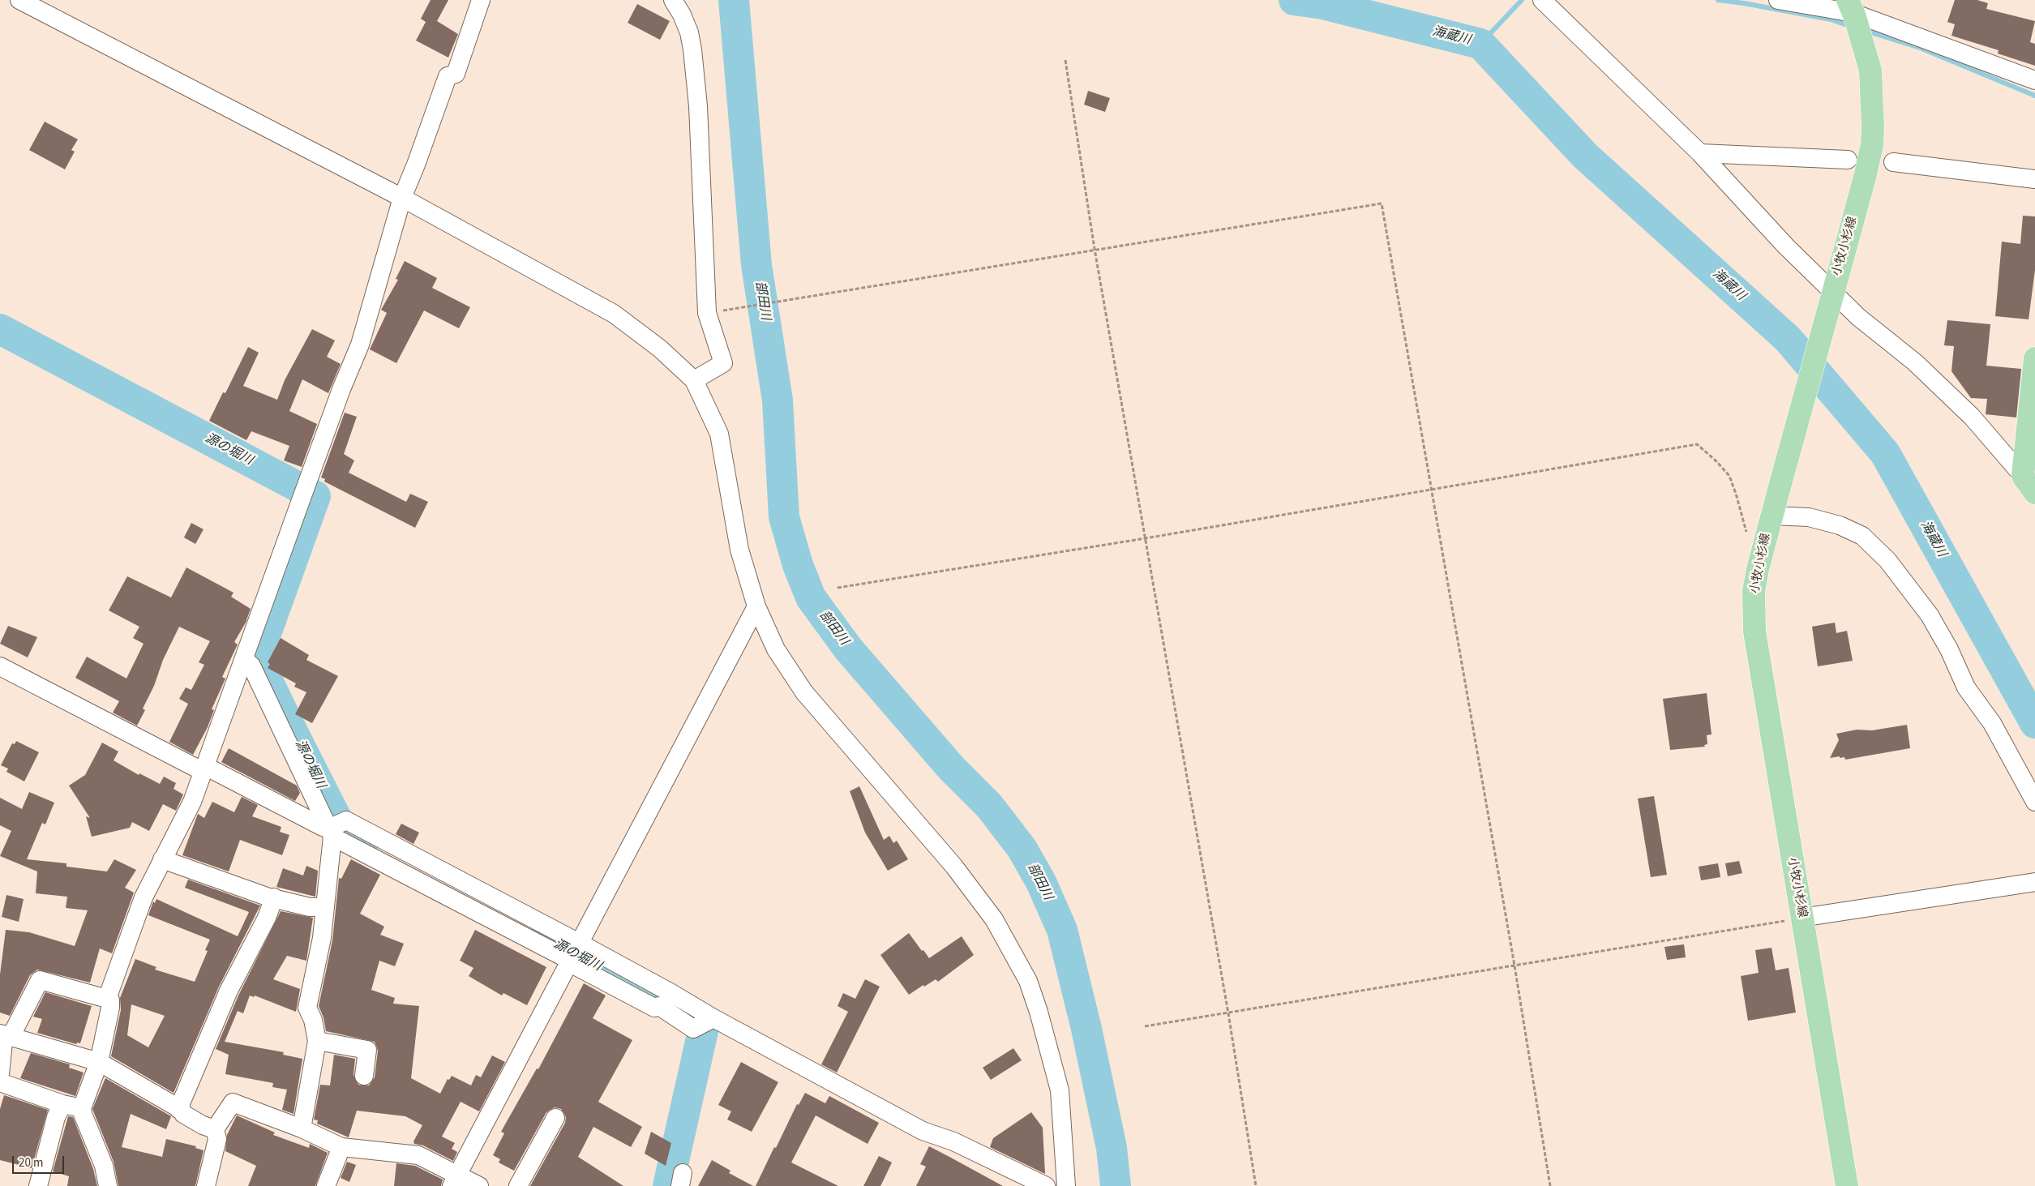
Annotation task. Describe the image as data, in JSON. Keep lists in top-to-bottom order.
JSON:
{
  "streets": {
    "main road": ["小牧小杉線"]
  },
  "water": ["海蔵川", "部田川", "源の堀川"],
  "scale_bar": "20 m"
}
